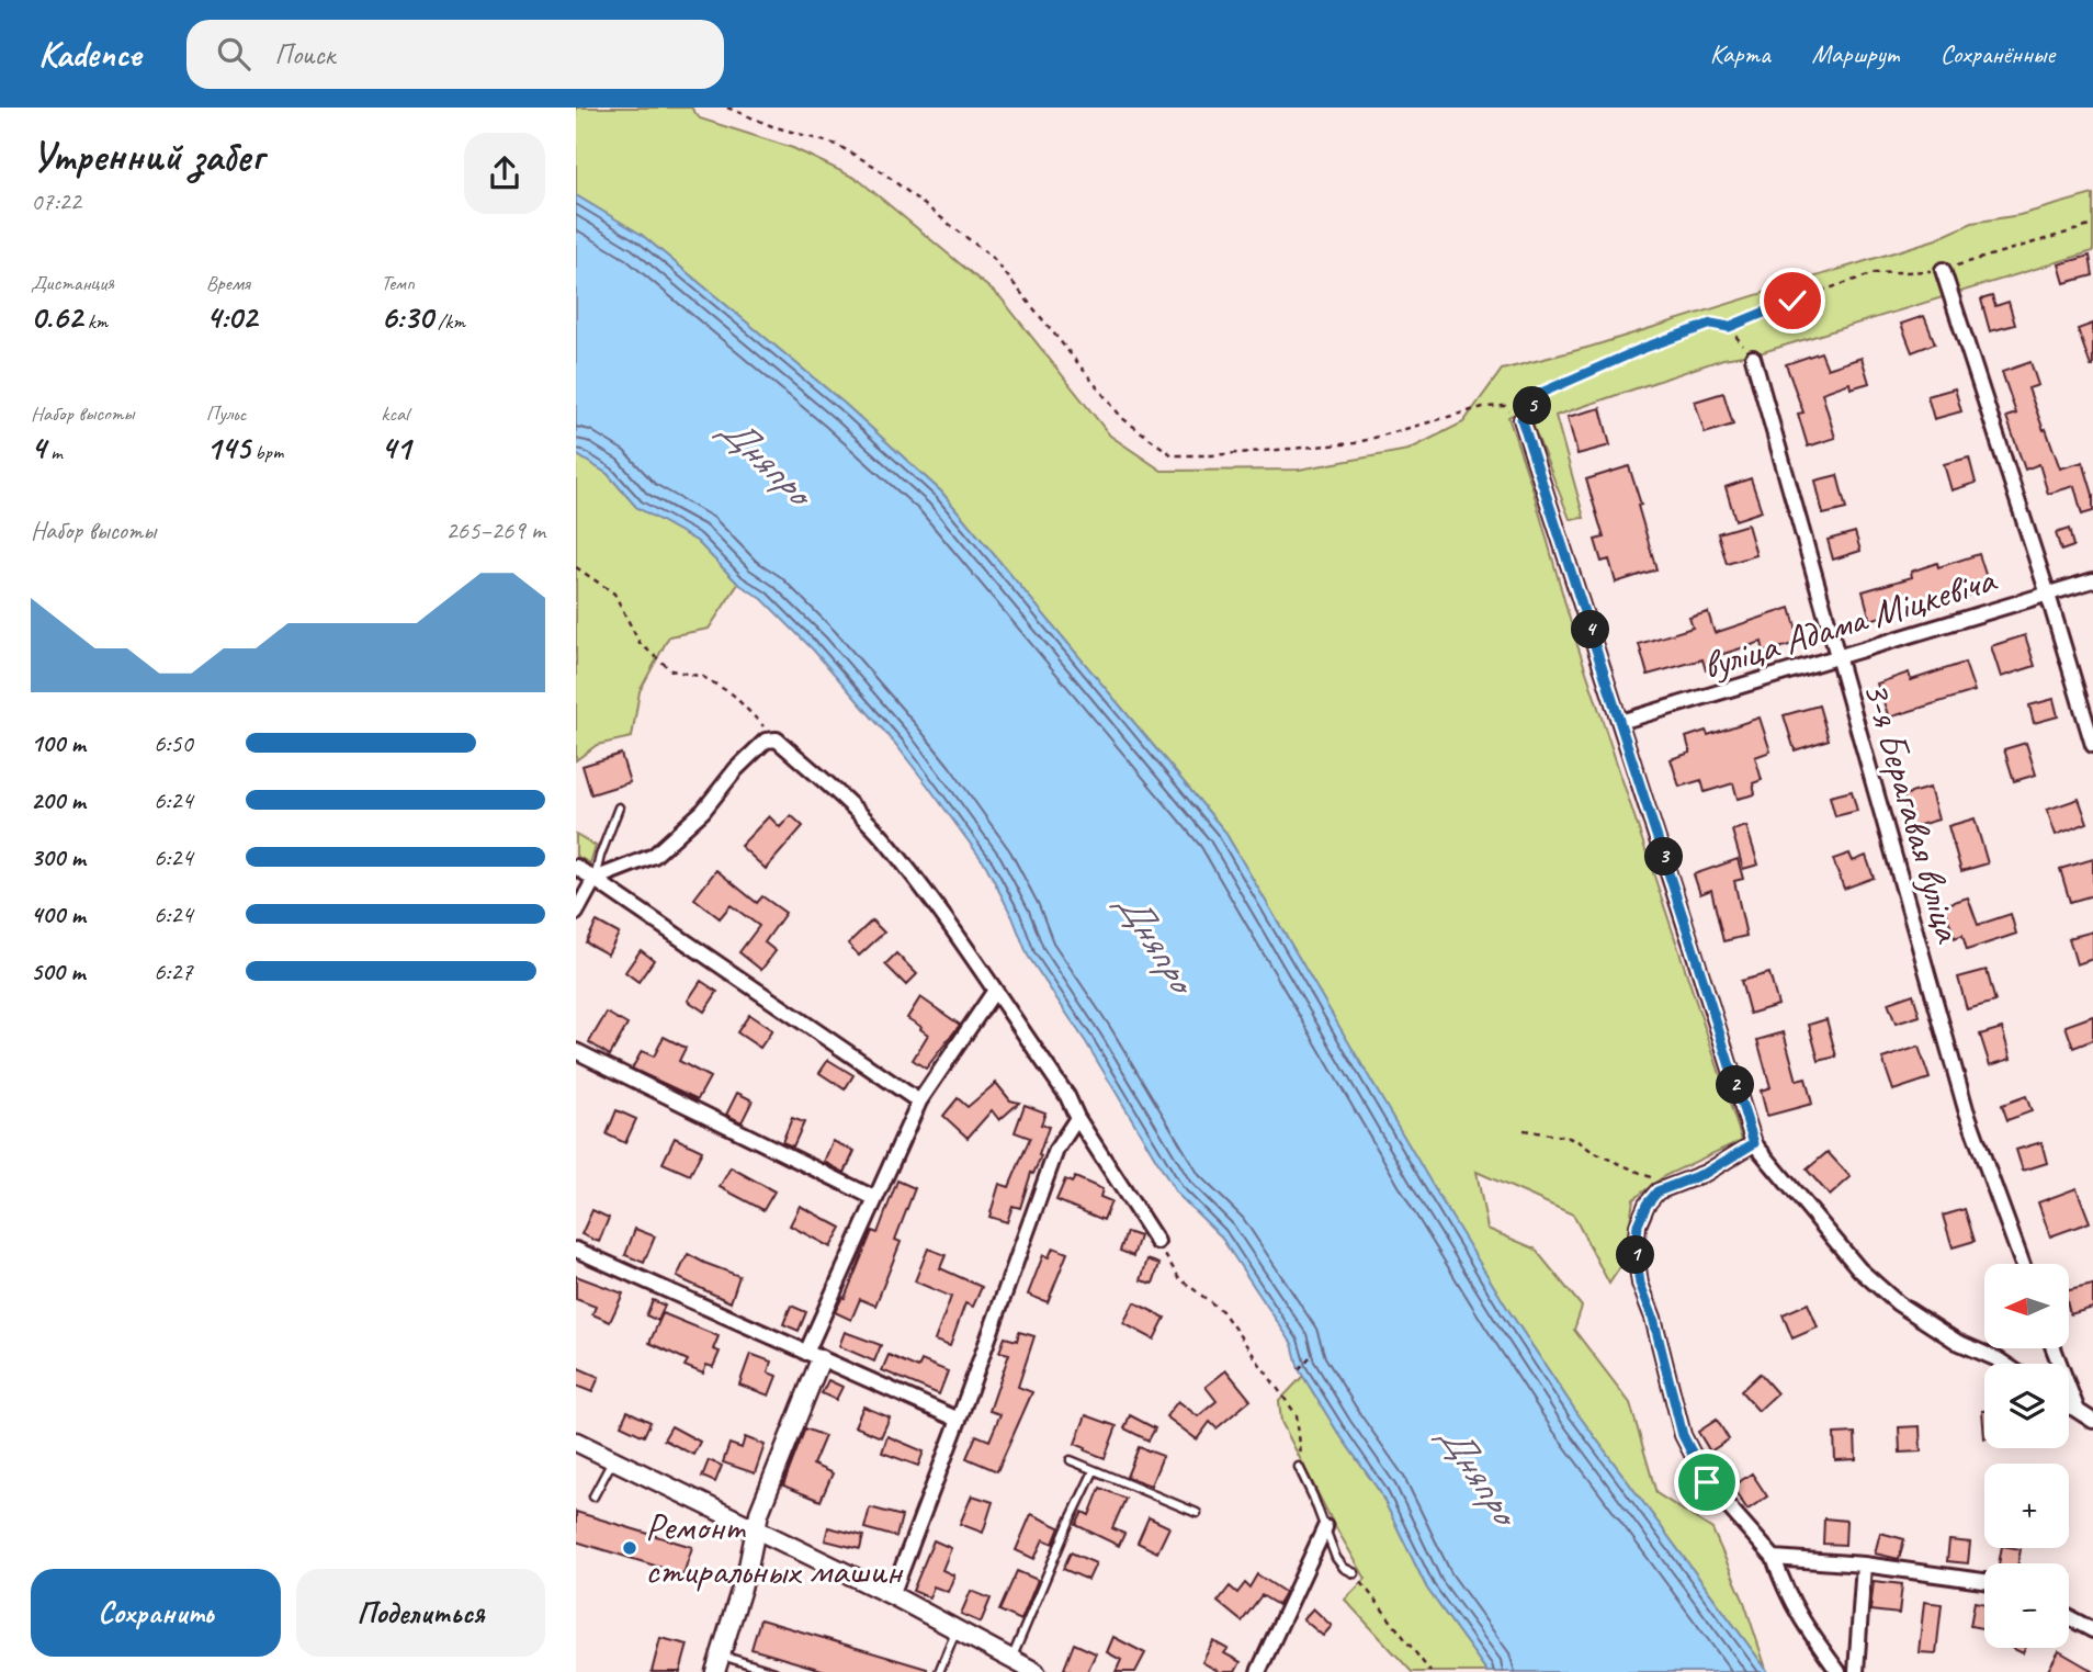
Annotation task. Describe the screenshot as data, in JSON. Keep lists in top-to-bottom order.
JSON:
{
  "streets": {
    "street": ["вуліца Адама Міцкевіча", "3-я Берагавая вуліца"]
  },
  "crossings": [
    ["вуліца Адама Міцкевіча", "3-я Берагавая вуліца"]
  ],
  "water": ["Дняпро"],
  "places": ["Ремонт стиральных машин"],
  "north": "left",
  "page": {
    "header": "Kadence",
    "search": "Поиск",
    "nav": ["Карта", "Маршрут", "Сохранённые"],
    "heading": ["Утренний забег", "07:22"],
    "stats": [
      ["Дистанция", "0.62 km"],
      ["Время", "4:02"],
      ["Темп", "6:30 /km"],
      ["Набор высоты", "4 m"],
      ["Пульс", "145 bpm"],
      ["kcal", "41"]
    ],
    "pins": [
      "5",
      "4",
      "3",
      "2",
      "1"
    ],
    "chart": ["Набор высоты", "265–269 m"],
    "list": [
      {
        "name": "100 m",
        "note": "6:50"
      },
      {
        "name": "200 m",
        "note": "6:24"
      },
      {
        "name": "300 m",
        "note": "6:24"
      },
      {
        "name": "400 m",
        "note": "6:24"
      },
      {
        "name": "500 m",
        "note": "6:27"
      }
    ],
    "map_buttons": ["+", "−"],
    "buttons": ["Сохранить", "Поделиться"]
  }
}
